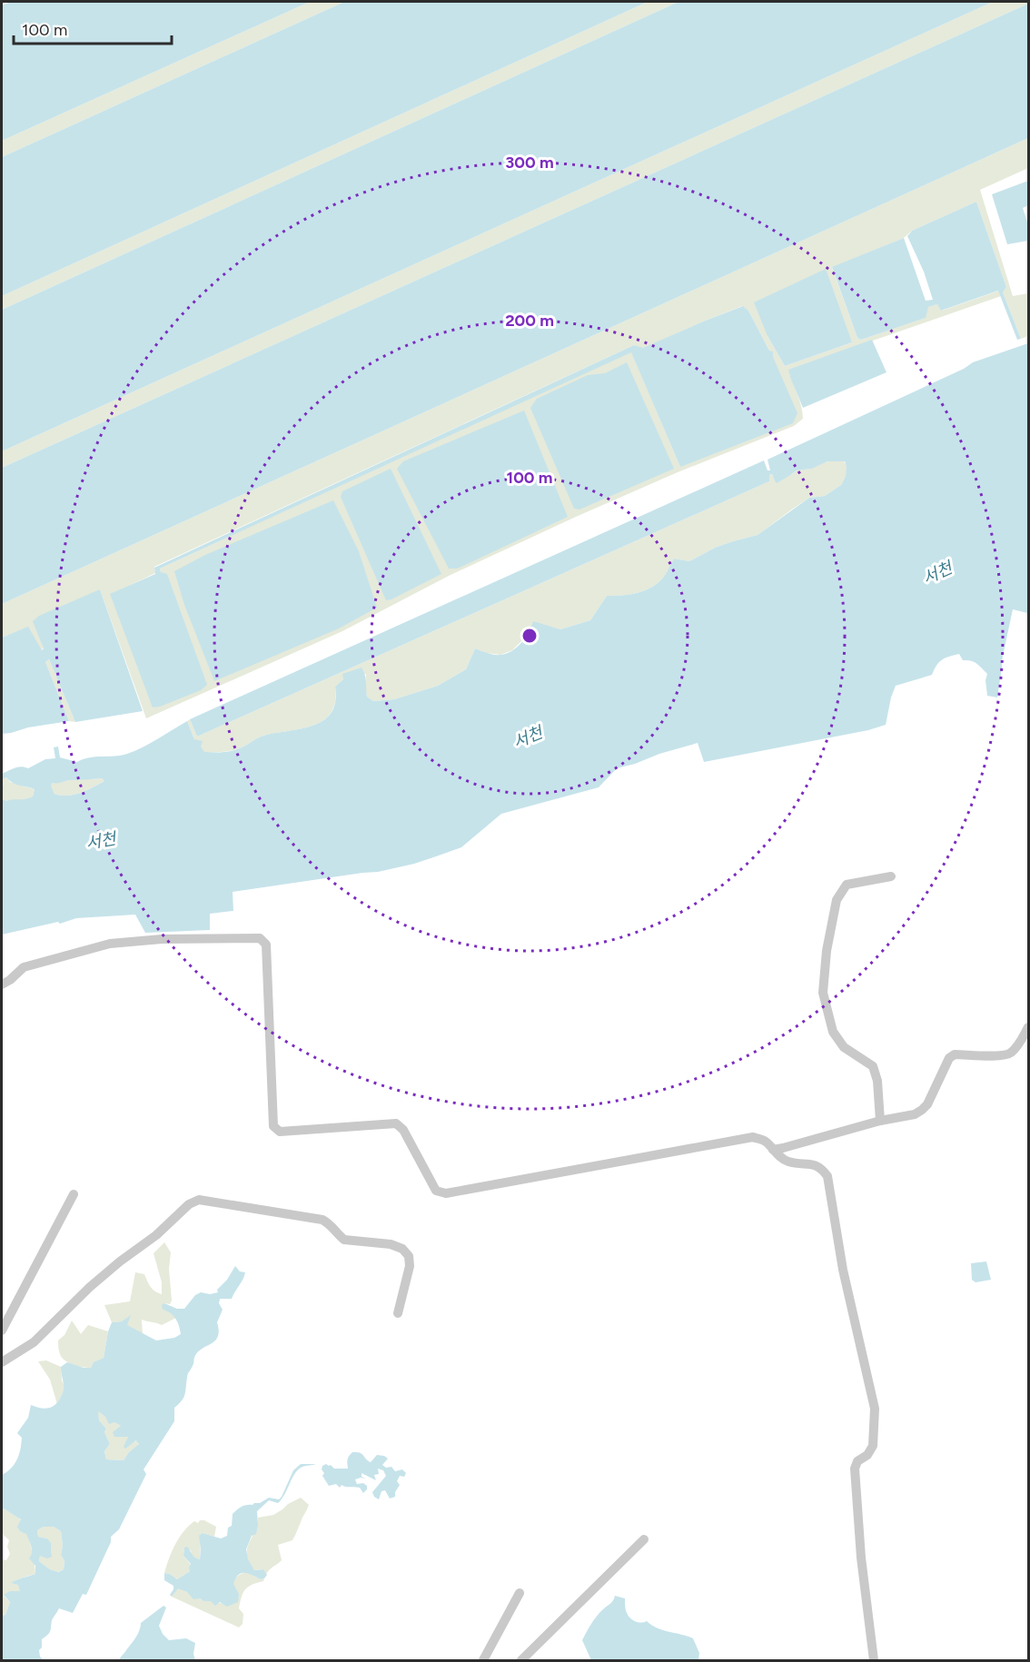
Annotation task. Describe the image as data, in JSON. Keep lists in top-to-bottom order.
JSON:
{
  "water": ["서천"],
  "scale_bar": "100 m",
  "rings": ["300 m", "200 m", "100 m"]
}
